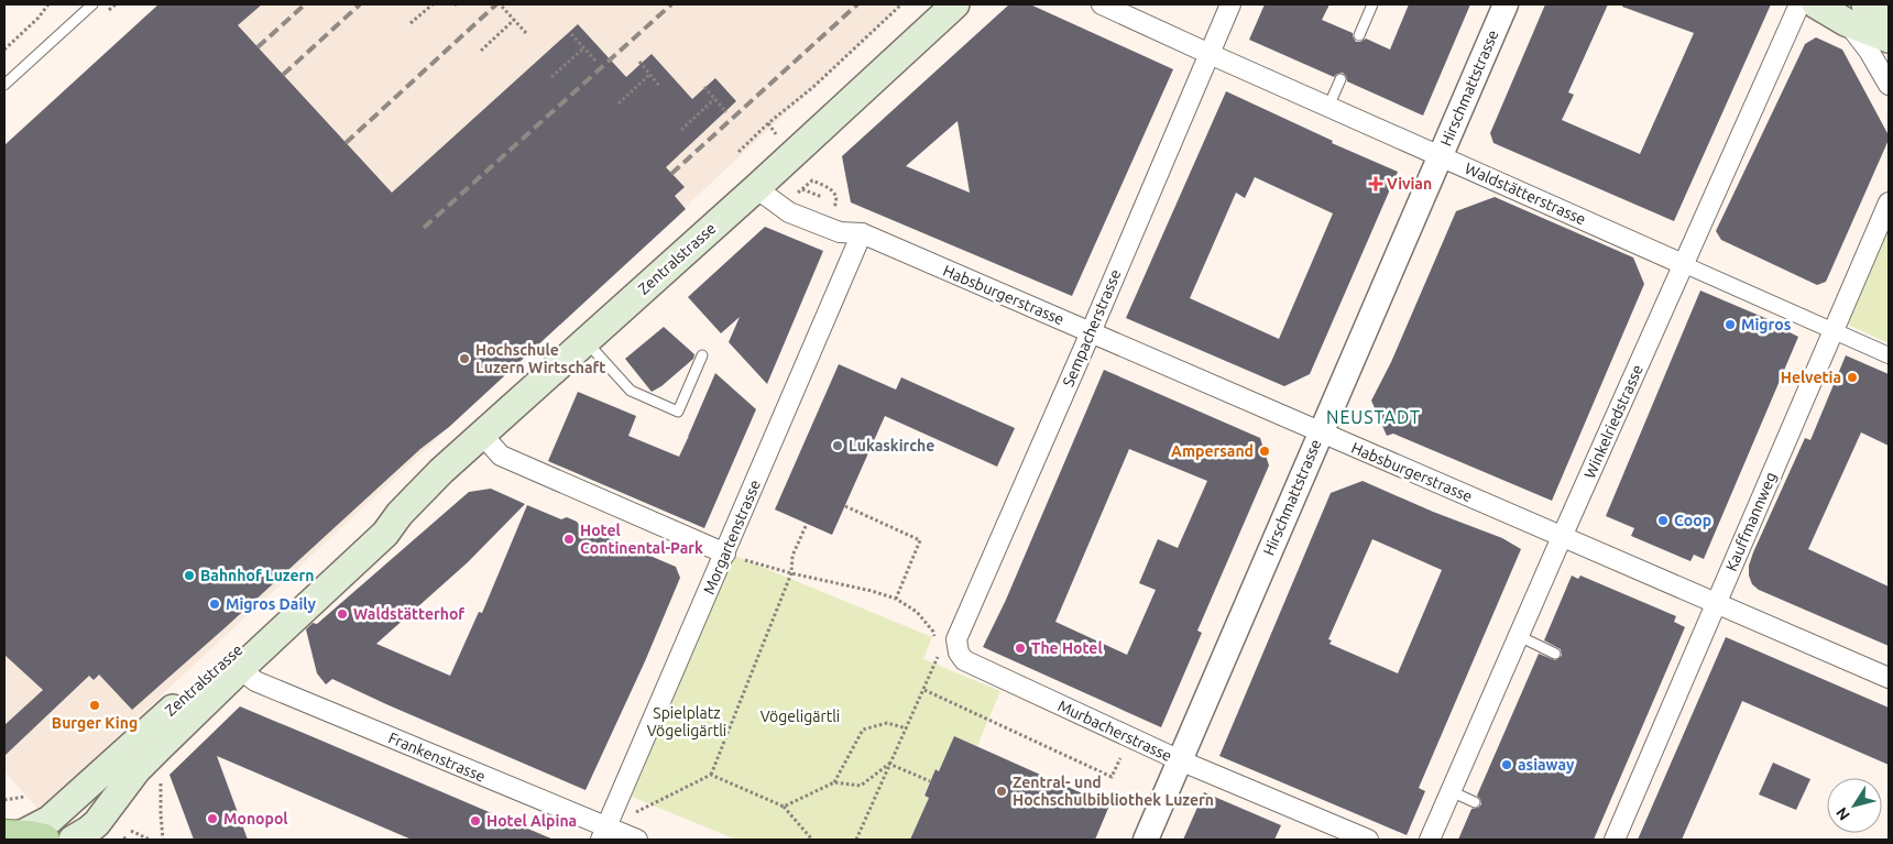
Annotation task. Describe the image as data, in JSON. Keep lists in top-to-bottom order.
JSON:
{
  "streets": {
    "main road": ["Zentralstrasse"],
    "street": [
      "Hirschmattstrasse",
      "Waldstätterstrasse",
      "Habsburgerstrasse",
      "Sempacherstrasse",
      "Winkelriedstrasse",
      "Kauffmannweg",
      "Morgartenstrasse",
      "Murbacherstrasse",
      "Frankenstrasse"
    ]
  },
  "crossings": [
    ["Hirschmattstrasse", "Waldstätterstrasse"],
    ["Hirschmattstrasse", "Habsburgerstrasse"],
    ["Hirschmattstrasse", "Murbacherstrasse"],
    ["Waldstätterstrasse", "Sempacherstrasse"],
    ["Waldstätterstrasse", "Winkelriedstrasse"],
    ["Waldstätterstrasse", "Kauffmannweg"],
    ["Zentralstrasse", "Habsburgerstrasse"],
    ["Zentralstrasse", "Frankenstrasse"],
    ["Habsburgerstrasse", "Sempacherstrasse"],
    ["Habsburgerstrasse", "Winkelriedstrasse"],
    ["Habsburgerstrasse", "Kauffmannweg"],
    ["Habsburgerstrasse", "Morgartenstrasse"],
    ["Sempacherstrasse", "Murbacherstrasse"],
    ["Morgartenstrasse", "Frankenstrasse"]
  ],
  "districts": ["NEUSTADT"],
  "parks": ["Spielplatz Vögeligärtli", "Vögeligärtli"],
  "places": {
    "health": ["Vivian"],
    "other": [
      "Migros",
      "Hochschule Luzern Wirtschaft",
      "Helvetia",
      "Lukaskirche",
      "Ampersand",
      "Coop",
      "Hotel Continental-Park",
      "Bahnhof Luzern",
      "Migros Daily",
      "Waldstätterhof",
      "The Hotel",
      "Burger King",
      "asiaway",
      "Zentral- und Hochschulbibliothek Luzern",
      "Monopol",
      "Hotel Alpina"
    ]
  },
  "north": "bottom left"
}
